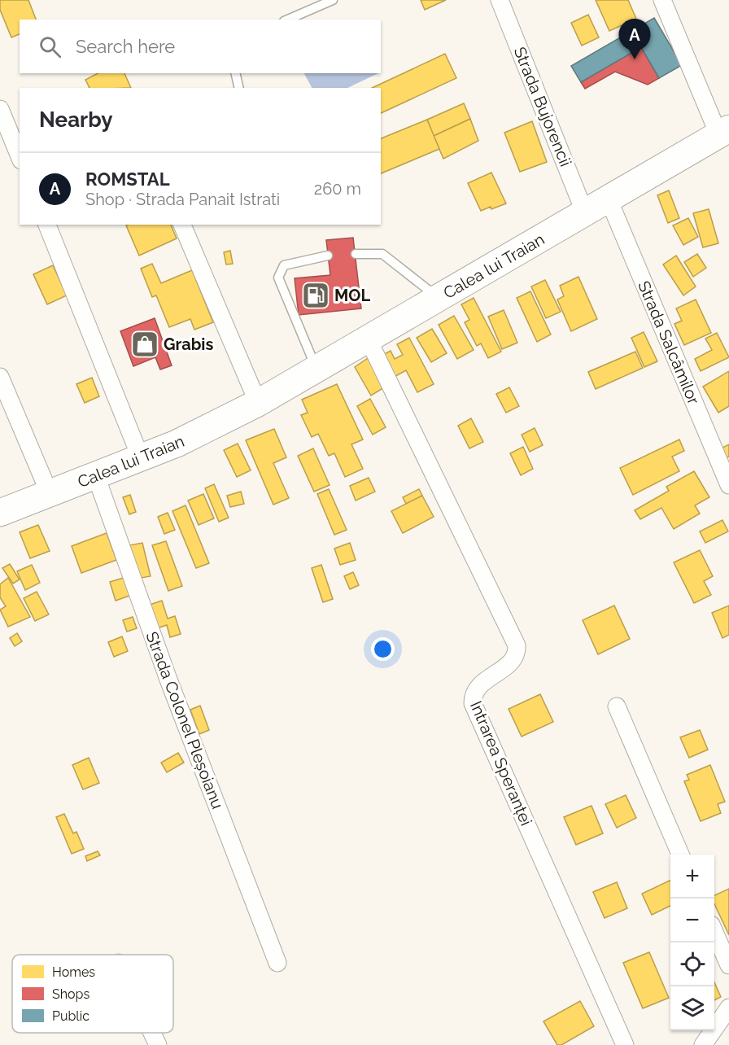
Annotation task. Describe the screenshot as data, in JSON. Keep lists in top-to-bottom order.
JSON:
{
  "streets": {
    "highway": ["Calea lui Traian"],
    "street": [
      "Strada Bujorencii",
      "Strada Salcâmilor",
      "Strada Colonel Pleșoianu",
      "Intrarea Speranței"
    ]
  },
  "crossings": [
    ["Strada Bujorencii", "Calea lui Traian"],
    ["Calea lui Traian", "Strada Salcâmilor"],
    ["Calea lui Traian", "Strada Colonel Pleșoianu"],
    ["Calea lui Traian", "Intrarea Speranței"]
  ],
  "places": {
    "fuel station": ["MOL"],
    "shop": ["Grabis"]
  },
  "legend": ["Homes", "Shops", "Public"],
  "page": {
    "pins": "A",
    "search": "Search here",
    "heading": "Nearby",
    "list": [
      {
        "mark": "A",
        "name": "ROMSTAL",
        "note": "Shop · Strada Panait Istrati",
        "value": "260 m"
      }
    ],
    "map_buttons": ["+", "−"]
  }
}
